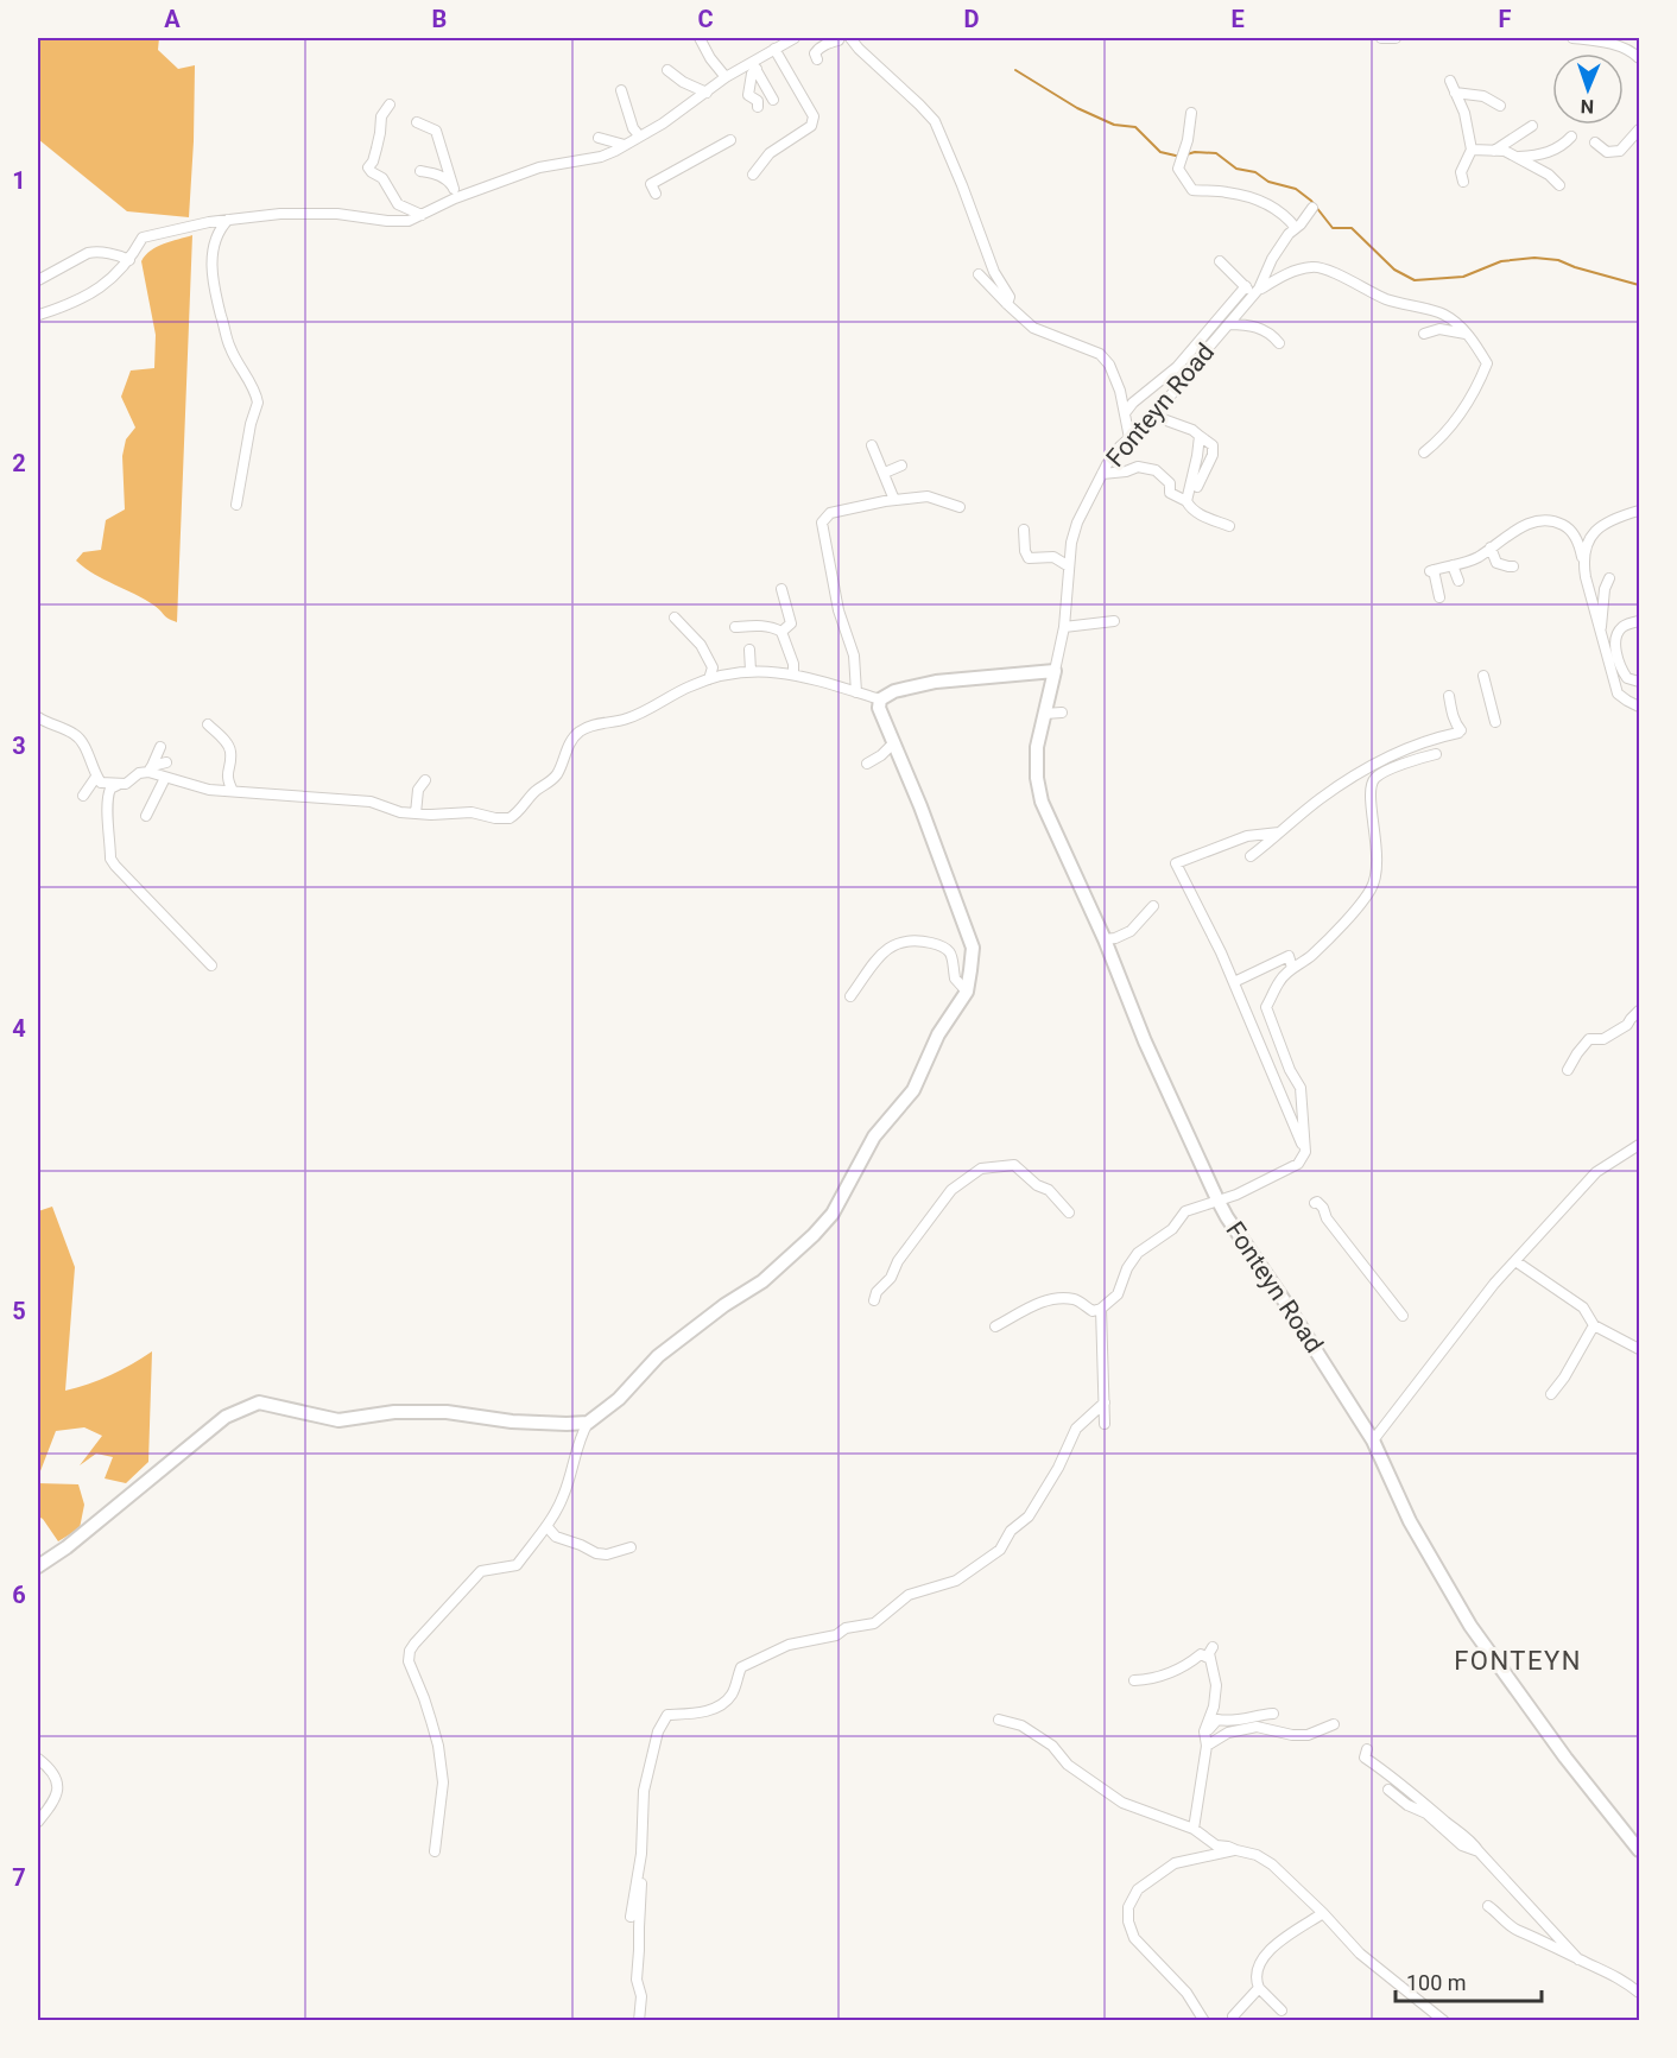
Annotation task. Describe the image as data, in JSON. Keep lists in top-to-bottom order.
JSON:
{
  "streets": {
    "street": ["Fonteyn Road"]
  },
  "districts": ["FONTEYN"],
  "scale_bar": "100 m",
  "north": "bottom",
  "grid": {
    "columns": [
      "A",
      "B",
      "C",
      "D",
      "E",
      "F"
    ],
    "rows": [
      "1",
      "2",
      "3",
      "4",
      "5",
      "6",
      "7"
    ]
  }
}
